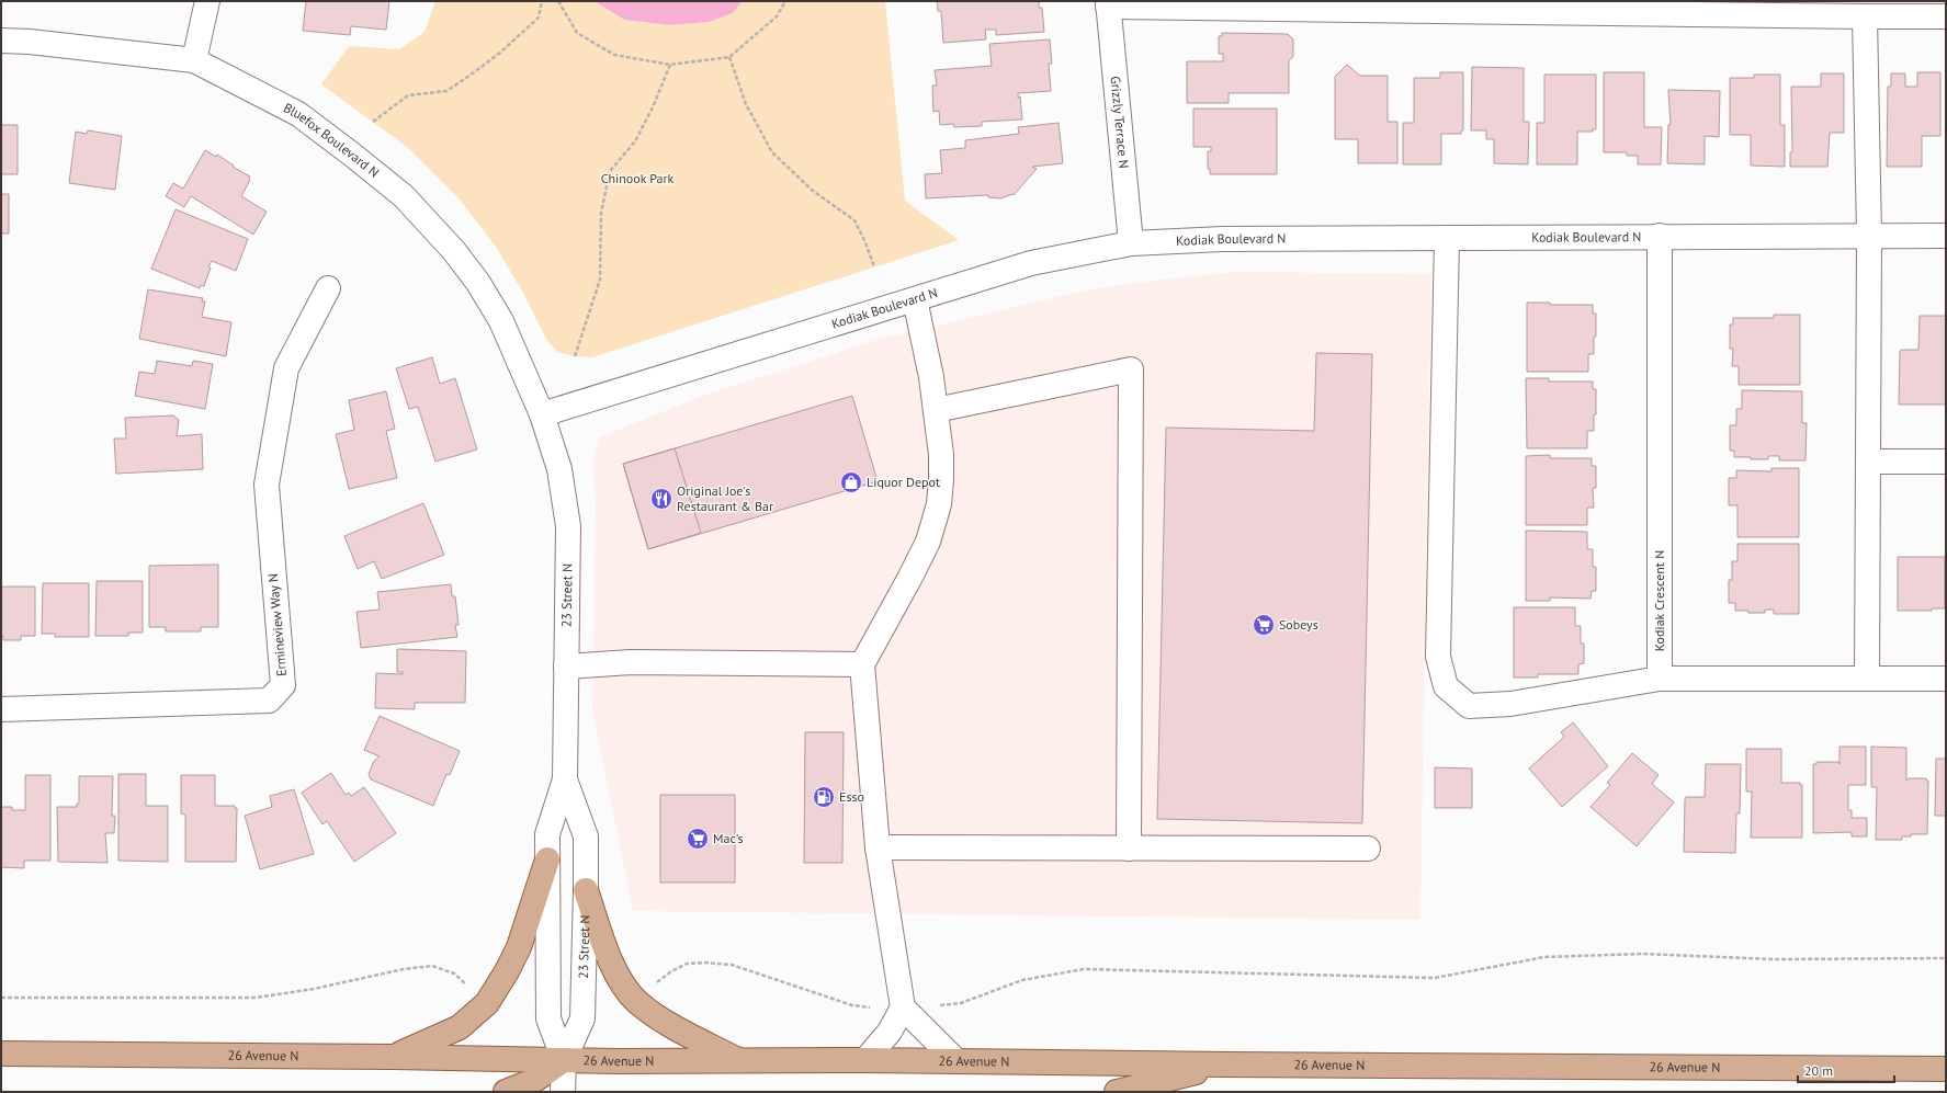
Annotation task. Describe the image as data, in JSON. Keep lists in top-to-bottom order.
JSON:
{
  "streets": {
    "main road": ["26 Avenue N"],
    "street": [
      "Grizzly Terrace N",
      "Bluefox Boulevard N",
      "Kodiak Boulevard N",
      "23 Street N",
      "Kodiak Crescent N",
      "Ermineview Way N"
    ]
  },
  "crossings": [
    ["Grizzly Terrace N", "Kodiak Boulevard N"],
    ["Bluefox Boulevard N", "Kodiak Boulevard N"],
    ["Bluefox Boulevard N", "23 Street N"],
    ["Kodiak Boulevard N", "23 Street N"],
    ["Kodiak Boulevard N", "Kodiak Crescent N"],
    ["23 Street N", "26 Avenue N"]
  ],
  "parks": ["Chinook Park"],
  "places": {
    "shop": ["Liquor Depot"],
    "restaurant": ["Original Joe's Restaurant & Bar"],
    "supermarket": ["Sobeys", "Mac's"],
    "fuel station": ["Esso"]
  },
  "scale_bar": "20 m"
}
